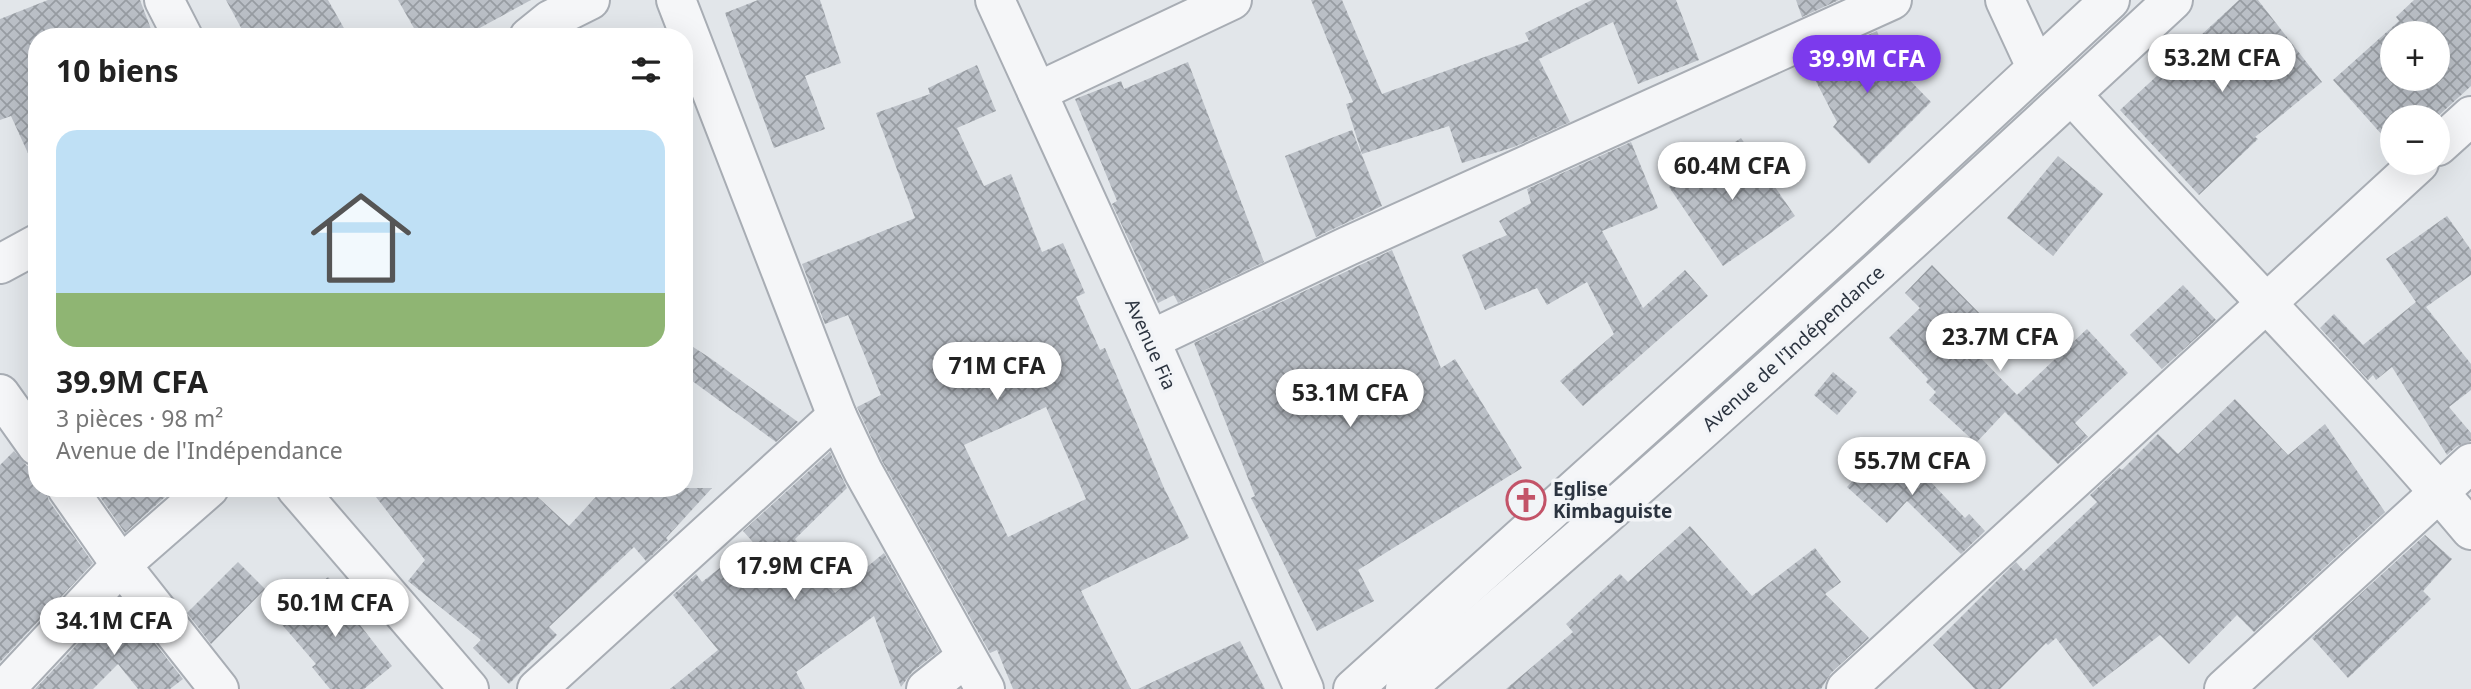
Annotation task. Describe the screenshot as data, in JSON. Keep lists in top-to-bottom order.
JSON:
{
  "streets": {
    "street": ["Avenue Fia", "Avenue de l'Indépendance"]
  },
  "places": {
    "church": ["Eglise Kimbaguiste"]
  },
  "page": {
    "map_buttons": ["+", "−"],
    "heading": "10 biens",
    "price": [
      "53.2M CFA",
      "39.9M CFA",
      "60.4M CFA",
      "23.7M CFA",
      "71M CFA",
      "53.1M CFA",
      "55.7M CFA",
      "17.9M CFA",
      "50.1M CFA",
      "34.1M CFA"
    ],
    "list": [
      {
        "name": "39.9M CFA",
        "note": "3 pièces · 98 m² · Avenue de l'Indépendance"
      }
    ]
  }
}
